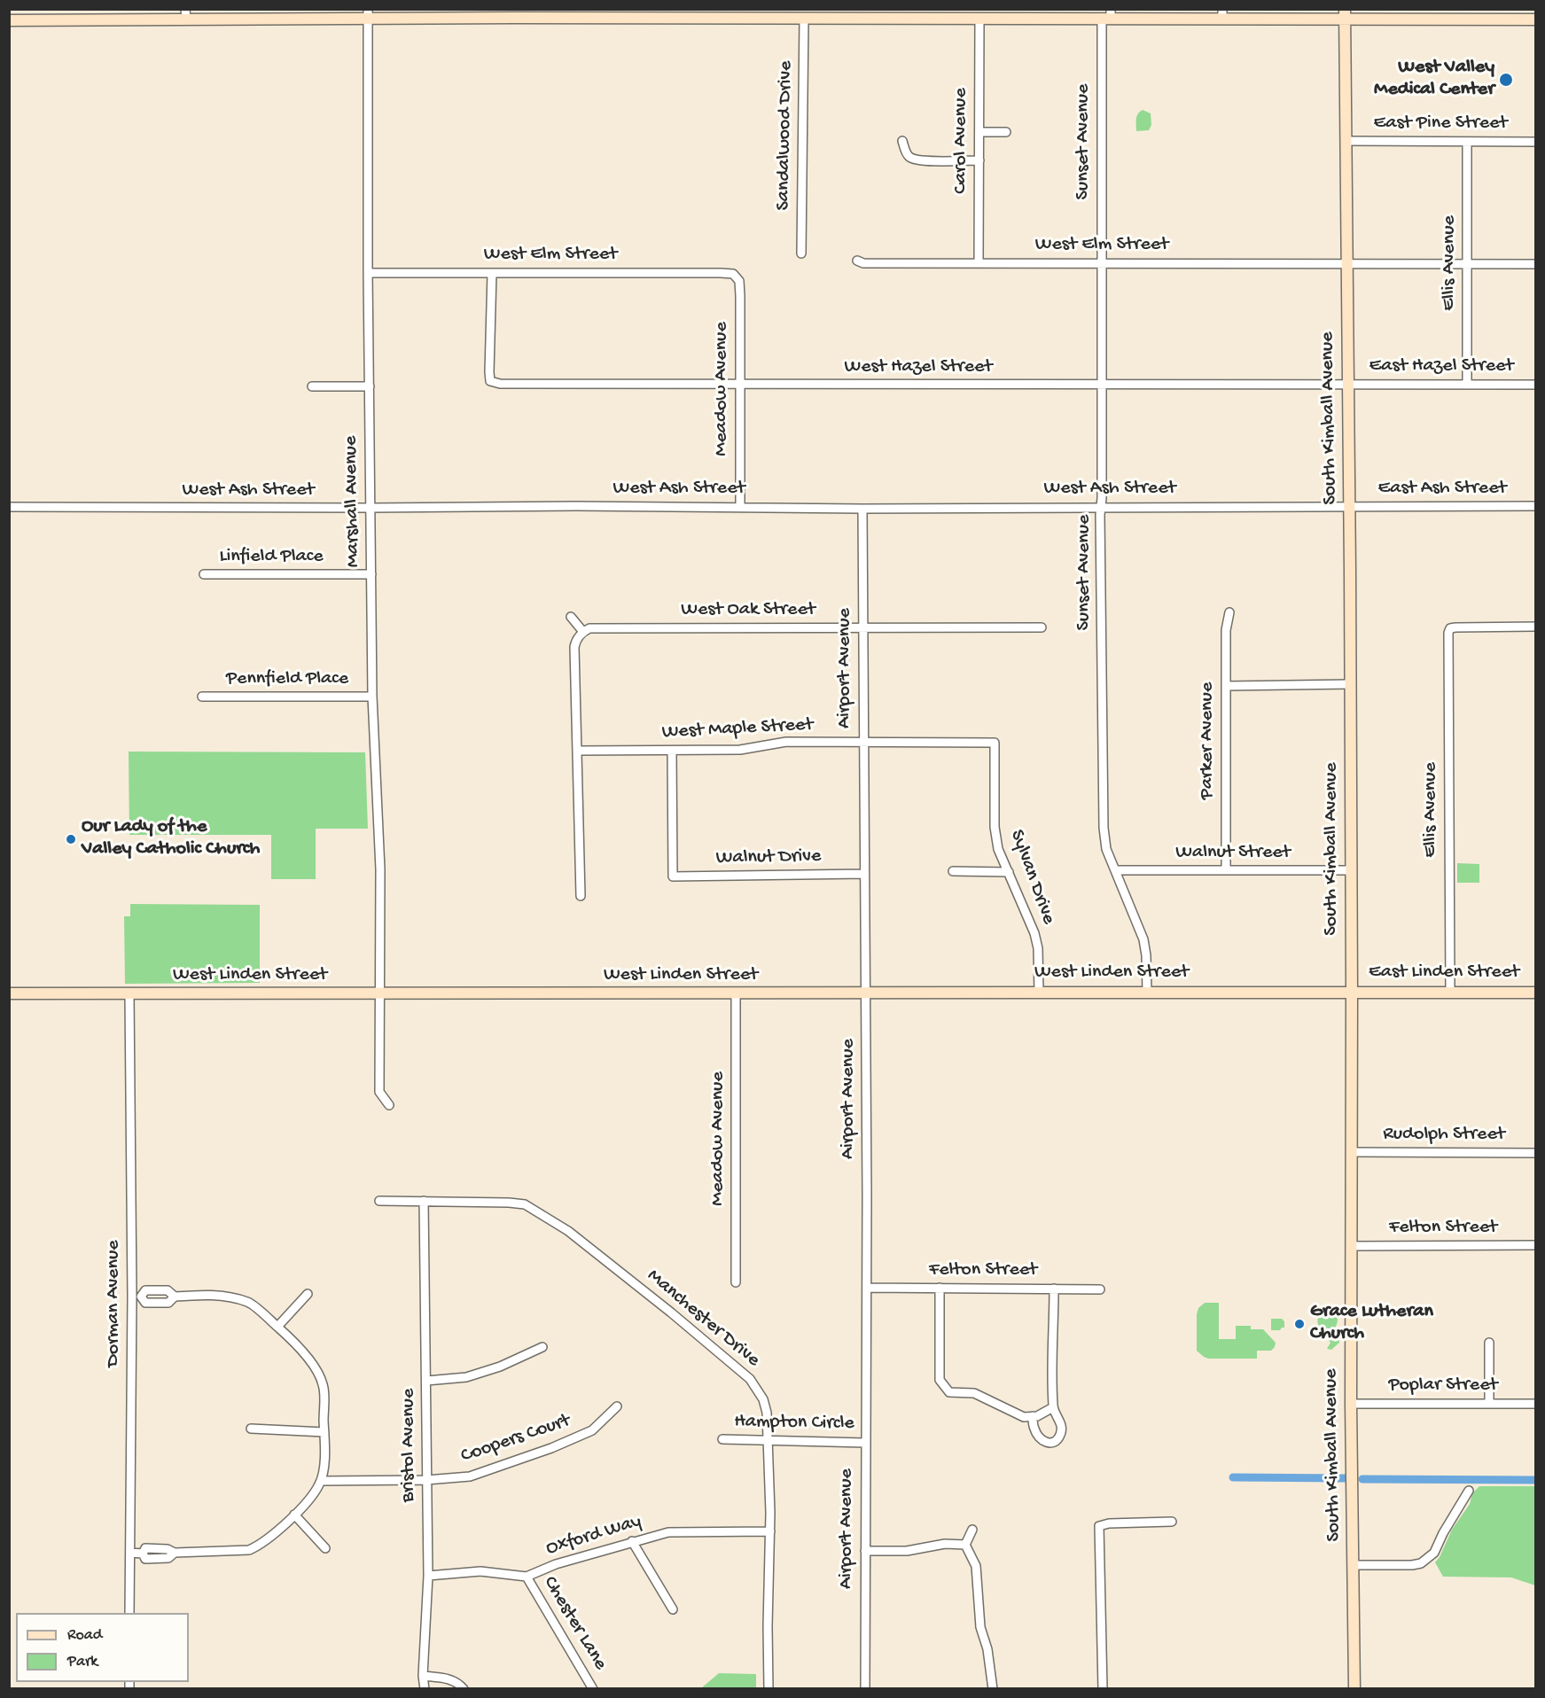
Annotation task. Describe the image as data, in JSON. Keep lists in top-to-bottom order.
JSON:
{
  "streets": {
    "street": [
      "East Pine Street",
      "Sandalwood Drive",
      "Carol Avenue",
      "Sunset Avenue",
      "West Elm Street",
      "Ellis Avenue",
      "East Hazel Street",
      "West Hazel Street",
      "Meadow Avenue",
      "South Kimball Avenue",
      "West Ash Street",
      "East Ash Street",
      "Marshall Avenue",
      "Linfield Place",
      "West Oak Street",
      "Airport Avenue",
      "Pennfield Place",
      "West Maple Street",
      "Parker Avenue",
      "Walnut Street",
      "Walnut Drive",
      "Sylvan Drive",
      "West Linden Street",
      "East Linden Street",
      "Rudolph Street",
      "Felton Street",
      "Dorman Avenue",
      "Manchester Drive",
      "Poplar Street",
      "Hampton Circle",
      "Coopers Court",
      "Bristol Avenue",
      "Oxford Way",
      "Chester Lane"
    ]
  },
  "crossings": [
    ["East Pine Street", "Ellis Avenue"],
    ["East Pine Street", "South Kimball Avenue"],
    ["Carol Avenue", "West Elm Street"],
    ["Sunset Avenue", "West Elm Street"],
    ["Sunset Avenue", "West Hazel Street"],
    ["Sunset Avenue", "West Ash Street"],
    ["Sunset Avenue", "Walnut Street"],
    ["Sunset Avenue", "West Linden Street"],
    ["West Elm Street", "Ellis Avenue"],
    ["West Elm Street", "West Hazel Street"],
    ["West Elm Street", "Meadow Avenue"],
    ["West Elm Street", "South Kimball Avenue"],
    ["West Elm Street", "Marshall Avenue"],
    ["Ellis Avenue", "East Hazel Street"],
    ["Ellis Avenue", "East Linden Street"],
    ["East Hazel Street", "West Hazel Street"],
    ["East Hazel Street", "South Kimball Avenue"],
    ["West Hazel Street", "Meadow Avenue"],
    ["West Hazel Street", "South Kimball Avenue"],
    ["Meadow Avenue", "West Ash Street"],
    ["Meadow Avenue", "West Linden Street"],
    ["South Kimball Avenue", "West Ash Street"],
    ["South Kimball Avenue", "East Ash Street"],
    ["South Kimball Avenue", "Walnut Street"],
    ["South Kimball Avenue", "West Linden Street"],
    ["South Kimball Avenue", "East Linden Street"],
    ["South Kimball Avenue", "Rudolph Street"],
    ["South Kimball Avenue", "Felton Street"],
    ["South Kimball Avenue", "Poplar Street"],
    ["West Ash Street", "East Ash Street"],
    ["West Ash Street", "Marshall Avenue"],
    ["West Ash Street", "Airport Avenue"],
    ["Marshall Avenue", "Linfield Place"],
    ["Marshall Avenue", "Pennfield Place"],
    ["Marshall Avenue", "West Linden Street"],
    ["West Oak Street", "Airport Avenue"],
    ["Airport Avenue", "West Maple Street"],
    ["Airport Avenue", "Walnut Drive"],
    ["Airport Avenue", "West Linden Street"],
    ["Airport Avenue", "Felton Street"],
    ["Airport Avenue", "Hampton Circle"],
    ["West Maple Street", "Walnut Drive"],
    ["West Maple Street", "Sylvan Drive"],
    ["Parker Avenue", "Walnut Street"],
    ["Sylvan Drive", "West Linden Street"],
    ["West Linden Street", "East Linden Street"],
    ["West Linden Street", "Dorman Avenue"],
    ["Manchester Drive", "Hampton Circle"],
    ["Manchester Drive", "Bristol Avenue"],
    ["Manchester Drive", "Oxford Way"],
    ["Coopers Court", "Bristol Avenue"],
    ["Bristol Avenue", "Oxford Way"],
    ["Oxford Way", "Chester Lane"]
  ],
  "places": ["West Valley Medical Center", "Our Lady of the Valley Catholic Church", "Grace Lutheran Church"],
  "legend": ["Road", "Park"]
}
